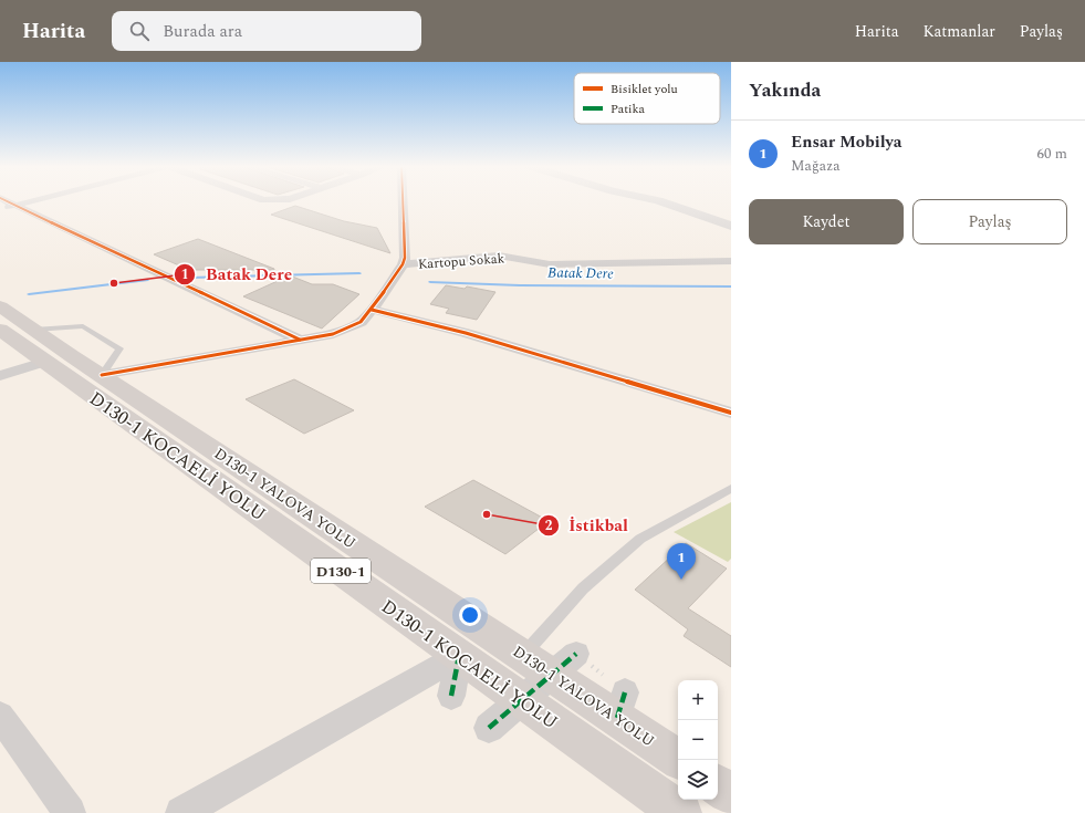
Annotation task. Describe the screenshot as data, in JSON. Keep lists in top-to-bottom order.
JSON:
{
  "streets": {
    "highway": ["D130-1 KOCAELİ YOLU", "D130-1 YALOVA YOLU", "D130-1"],
    "street": ["Kartopu Sokak"]
  },
  "water": ["Batak Dere"],
  "places": ["Batak Dere", "İstikbal"],
  "legend": ["Bisiklet yolu", "Patika"],
  "page": {
    "header": "Harita",
    "search": "Burada ara",
    "nav": ["Harita", "Katmanlar", "Paylaş"],
    "heading": "Yakında",
    "list": [
      {
        "mark": "1",
        "name": "Ensar Mobilya",
        "note": "Mağaza",
        "value": "60 m"
      }
    ],
    "buttons": ["Kaydet", "Paylaş"],
    "pins": "1",
    "map_buttons": ["+", "−"]
  }
}
